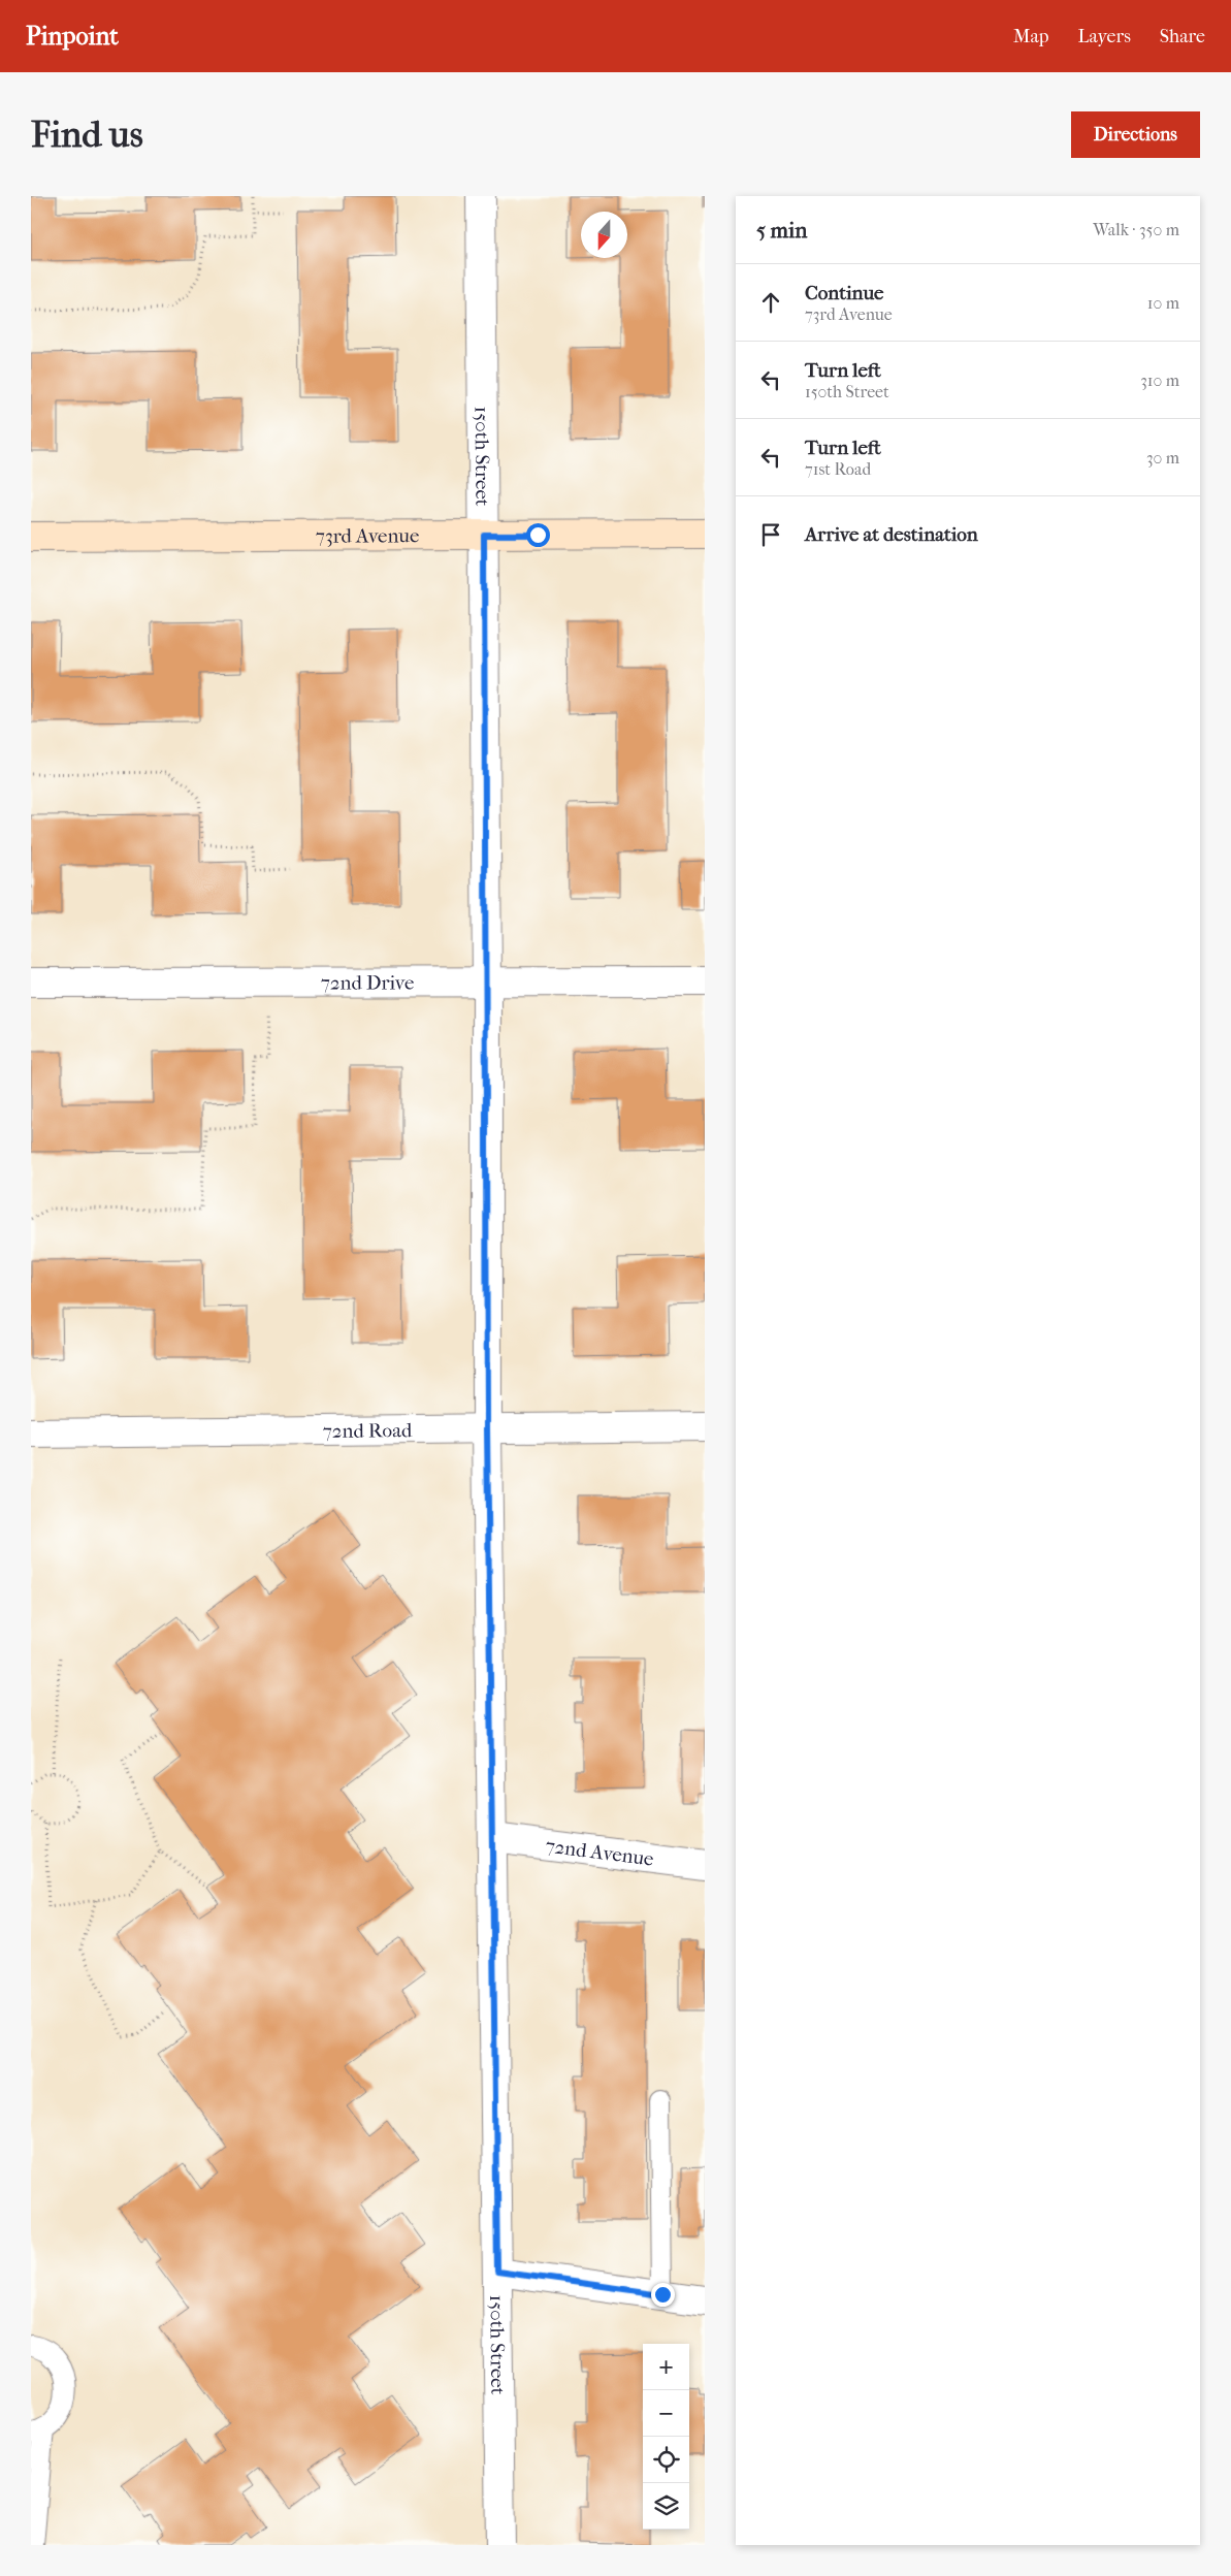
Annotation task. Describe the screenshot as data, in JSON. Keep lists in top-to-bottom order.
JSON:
{
  "streets": {
    "street": [
      "150th Street",
      "73rd Avenue",
      "72nd Drive",
      "72nd Road",
      "72nd Avenue"
    ]
  },
  "crossings": [
    ["150th Street", "73rd Avenue"],
    ["150th Street", "72nd Drive"],
    ["150th Street", "72nd Road"],
    ["150th Street", "72nd Avenue"]
  ],
  "north": "bottom",
  "page": {
    "header": "Pinpoint",
    "nav": ["Map", "Layers", "Share"],
    "buttons": "Directions",
    "title": "Find us",
    "heading": ["5 min", "Walk · 350 m"],
    "list": [
      ["Continue", "73rd Avenue", "10 m"],
      ["Turn left", "150th Street", "310 m"],
      ["Turn left", "71st Road", "30 m"],
      "Arrive at destination"
    ],
    "map_buttons": ["+", "−"]
  }
}
